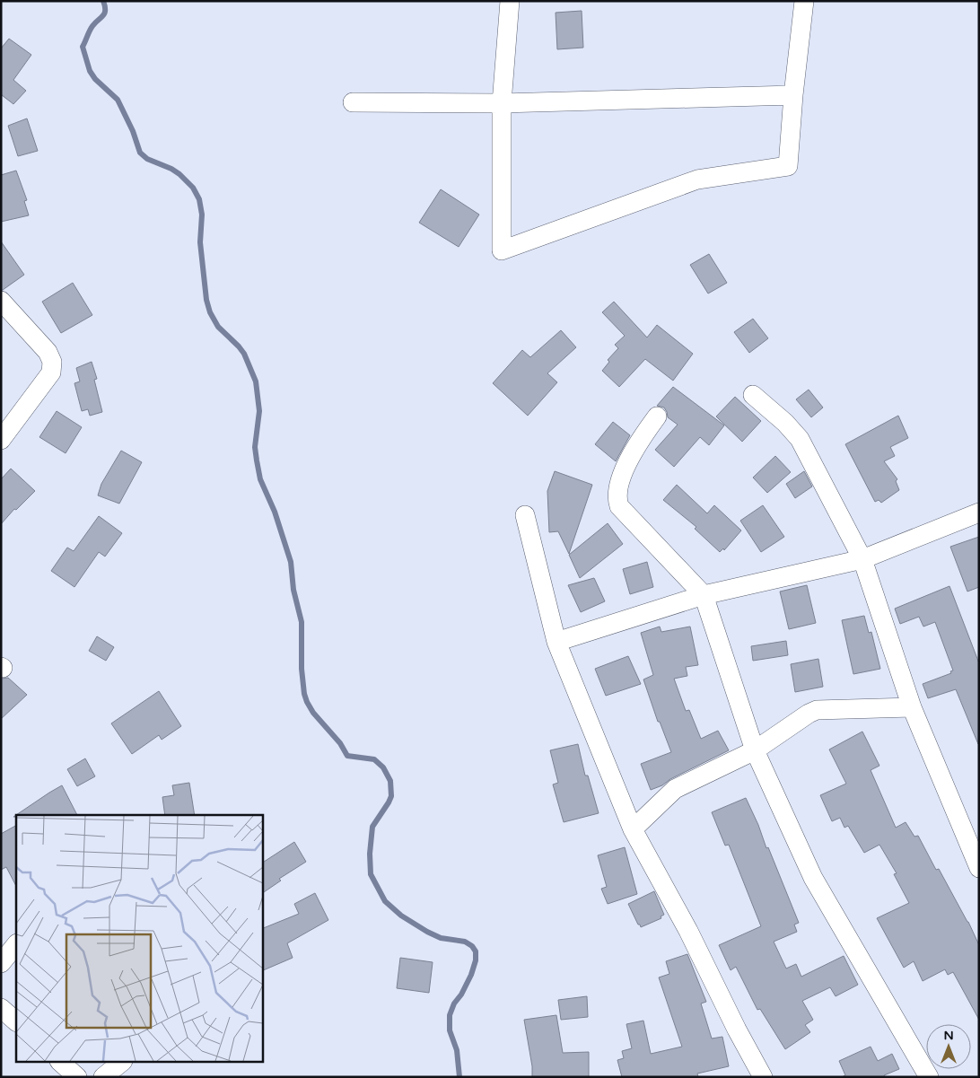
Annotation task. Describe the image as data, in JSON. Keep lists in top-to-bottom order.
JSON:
{
  "north": "top"
}
